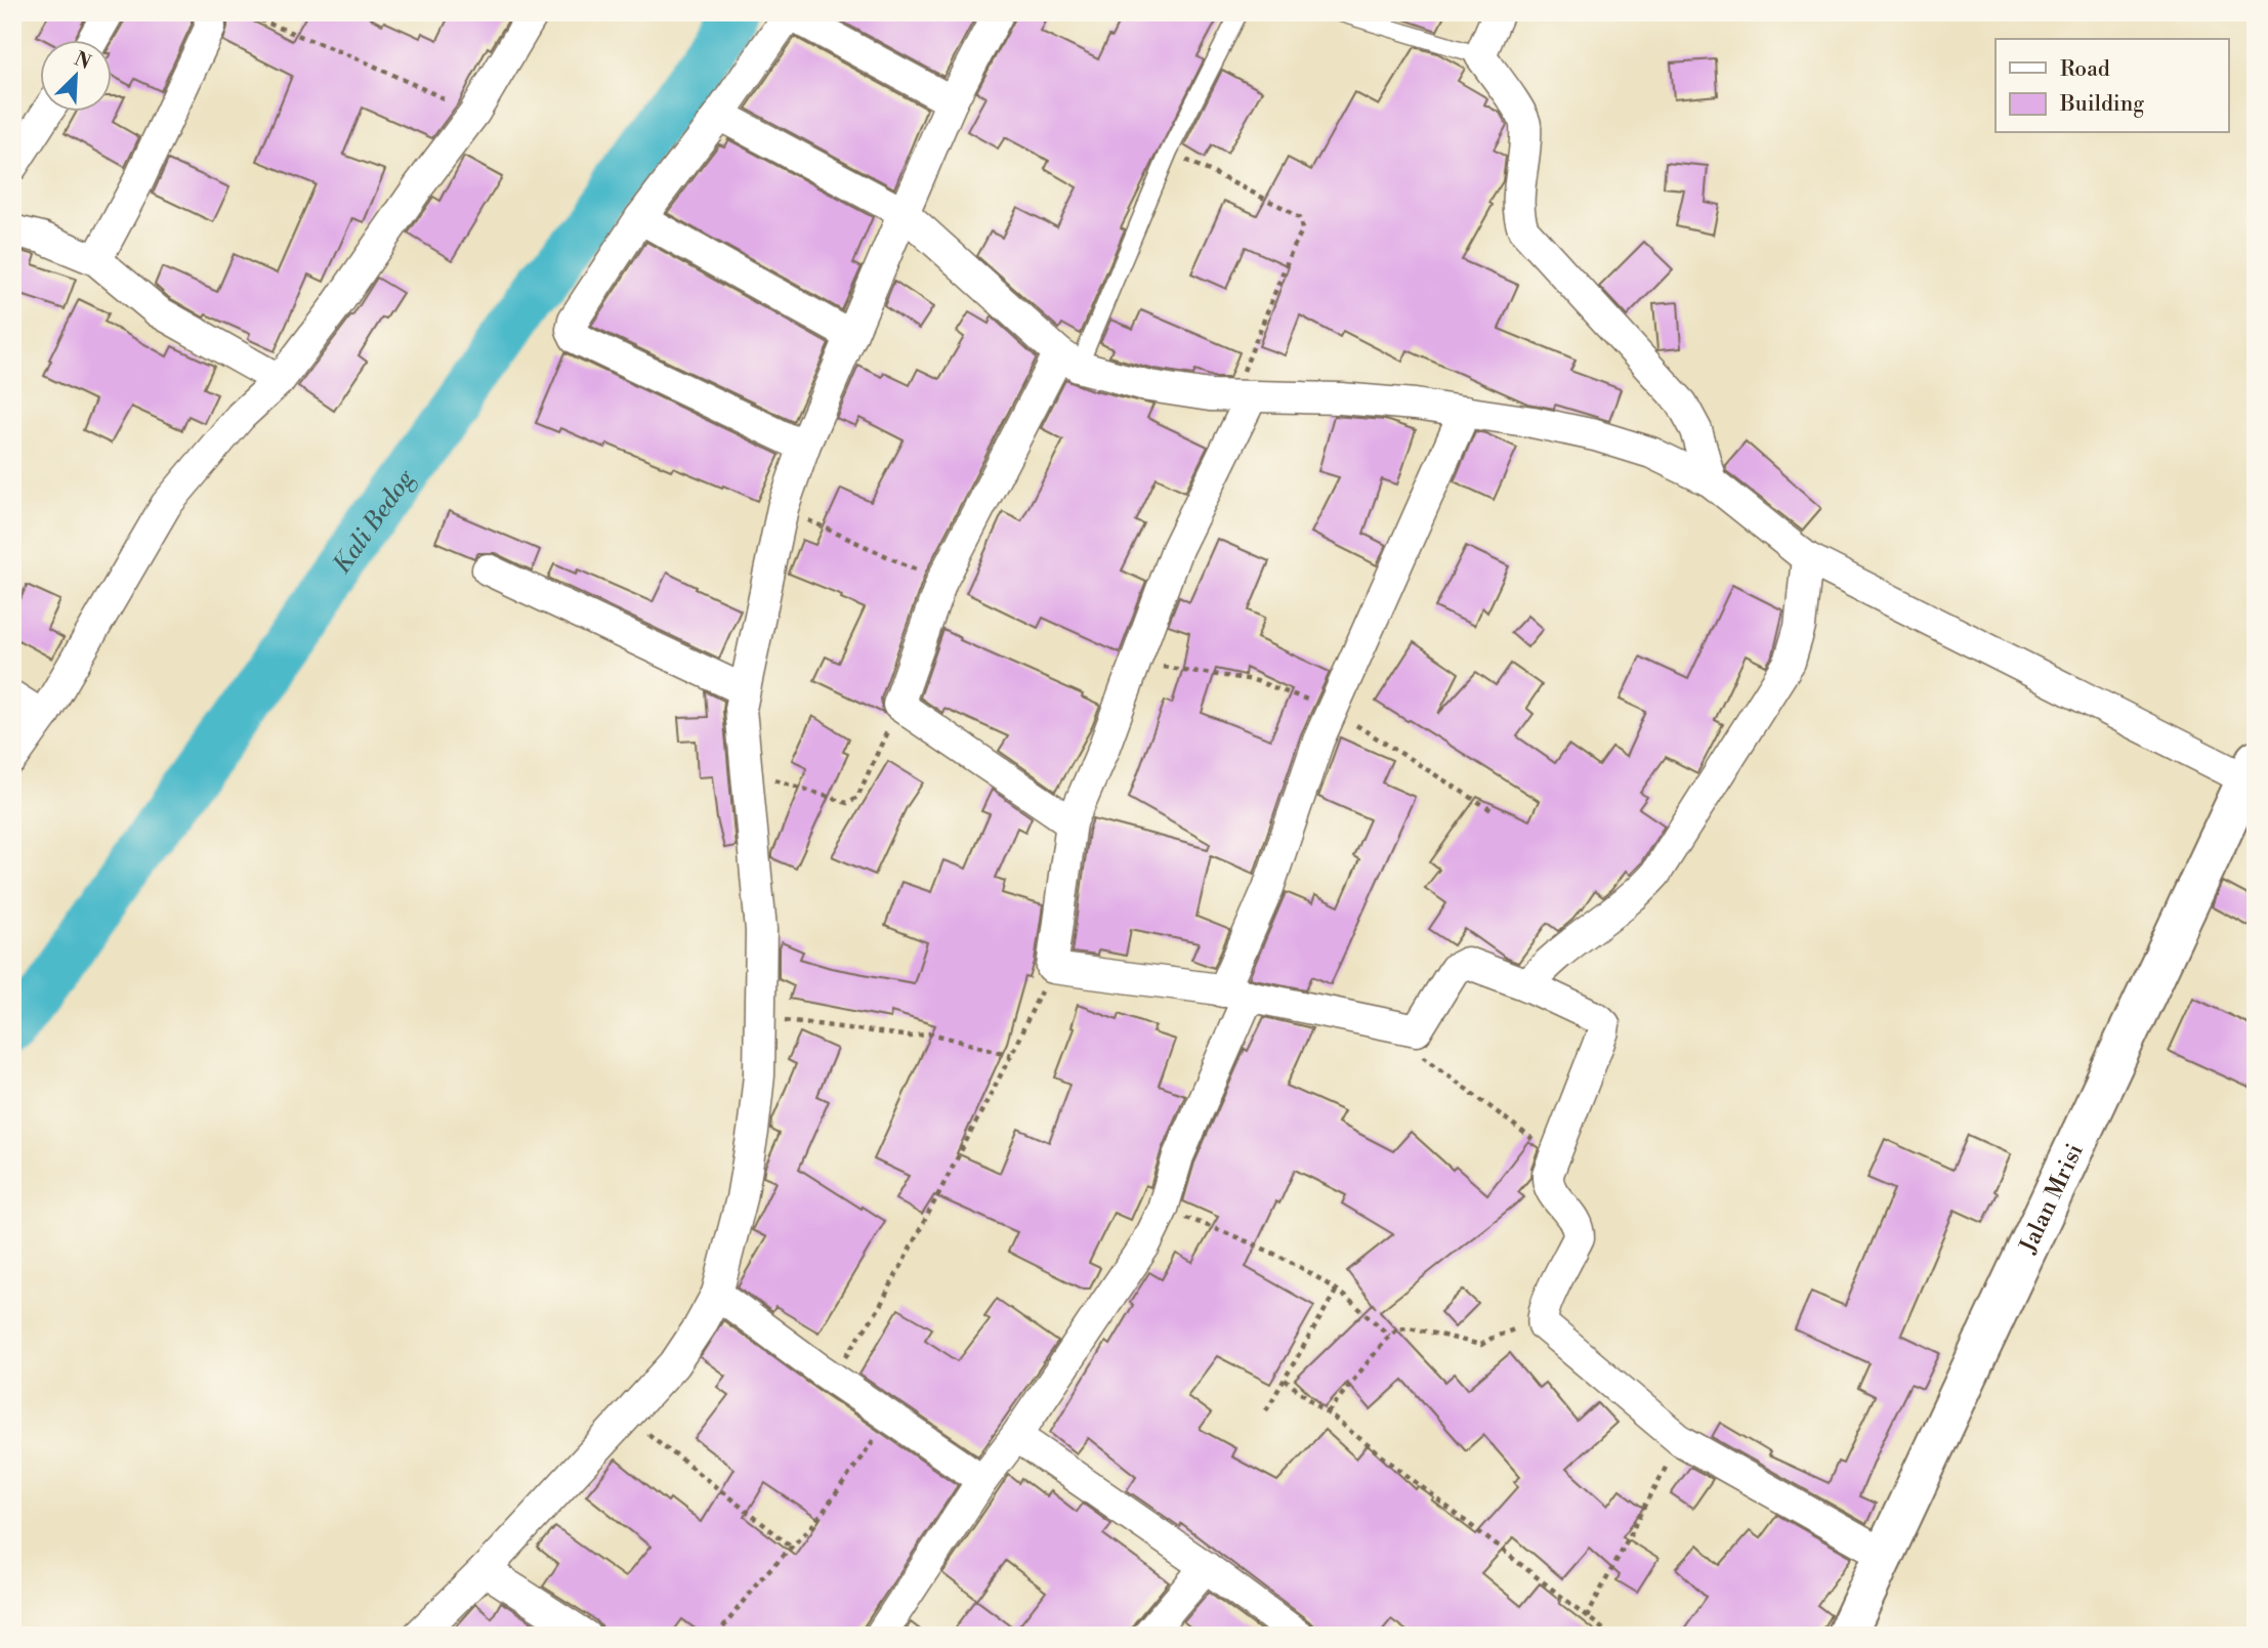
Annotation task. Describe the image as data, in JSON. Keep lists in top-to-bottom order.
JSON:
{
  "streets": {
    "street": ["Jalan Mrisi"]
  },
  "water": ["Kali Bedog"],
  "legend": ["Road", "Building"],
  "north": "top right"
}
